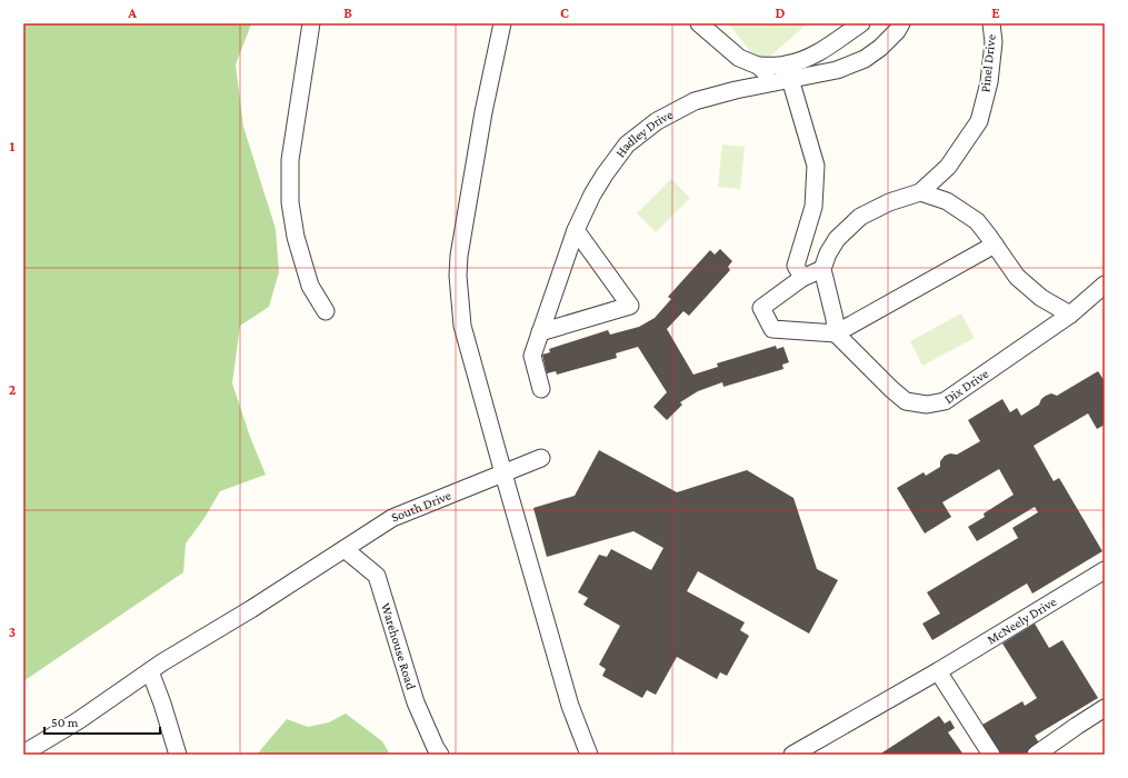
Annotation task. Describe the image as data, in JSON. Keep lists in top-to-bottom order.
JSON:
{
  "streets": {
    "lane": [
      "Pinel Drive",
      "Hadley Drive",
      "Dix Drive",
      "South Drive",
      "McNeely Drive",
      "Warehouse Road"
    ]
  },
  "crossings": [
    ["South Drive", "Warehouse Road"]
  ],
  "scale_bar": "50 m",
  "grid": {
    "columns": [
      "A",
      "B",
      "C",
      "D",
      "E"
    ],
    "rows": ["1", "2", "3"]
  }
}
